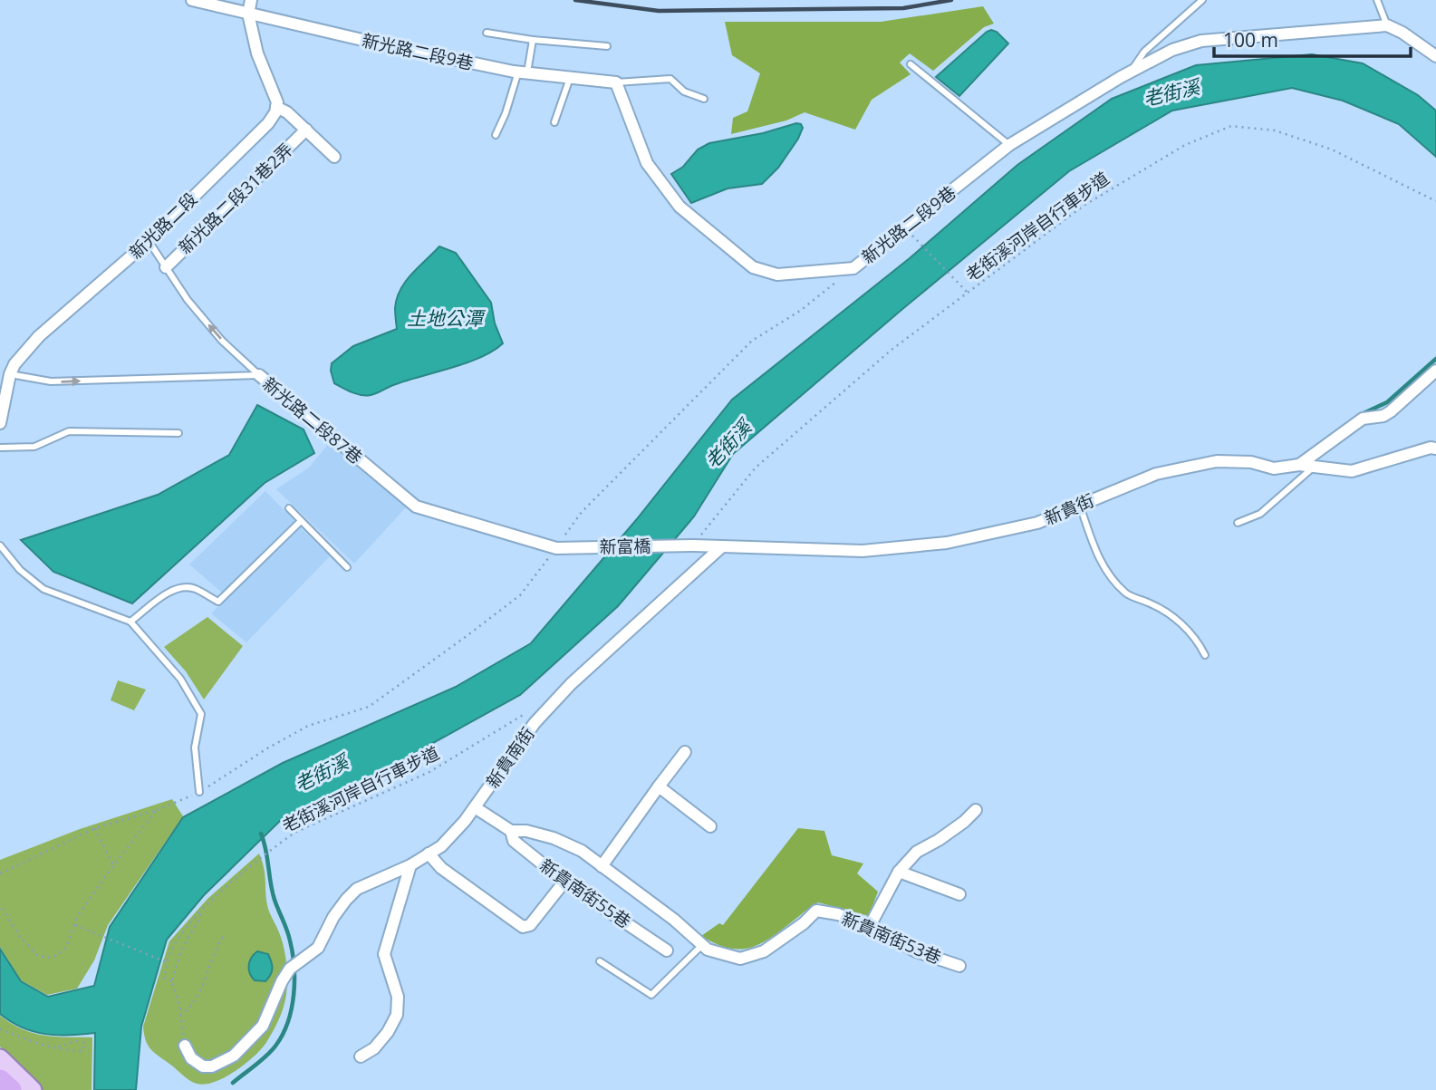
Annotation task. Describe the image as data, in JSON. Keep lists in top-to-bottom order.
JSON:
{
  "streets": {
    "street": [
      "新光路二段9巷",
      "新光路二段31巷2弄",
      "新光路二段",
      "新光路二段87巷",
      "新貴街",
      "新富橋",
      "新貴南街",
      "新貴南街55巷",
      "新貴南街53巷"
    ],
    "path": ["老街溪河岸自行車步道"]
  },
  "crossings": [
    ["新光路二段", "新光路二段87巷"],
    ["新光路二段87巷", "新富橋"],
    ["新貴街", "新富橋"],
    ["新貴街", "新貴南街"],
    ["新貴南街", "新貴南街53巷"],
    ["新貴南街55巷", "新貴南街53巷"]
  ],
  "one_way": ["新光路二段87巷"],
  "water": ["老街溪", "土地公潭"],
  "scale_bar": "100 m"
}
